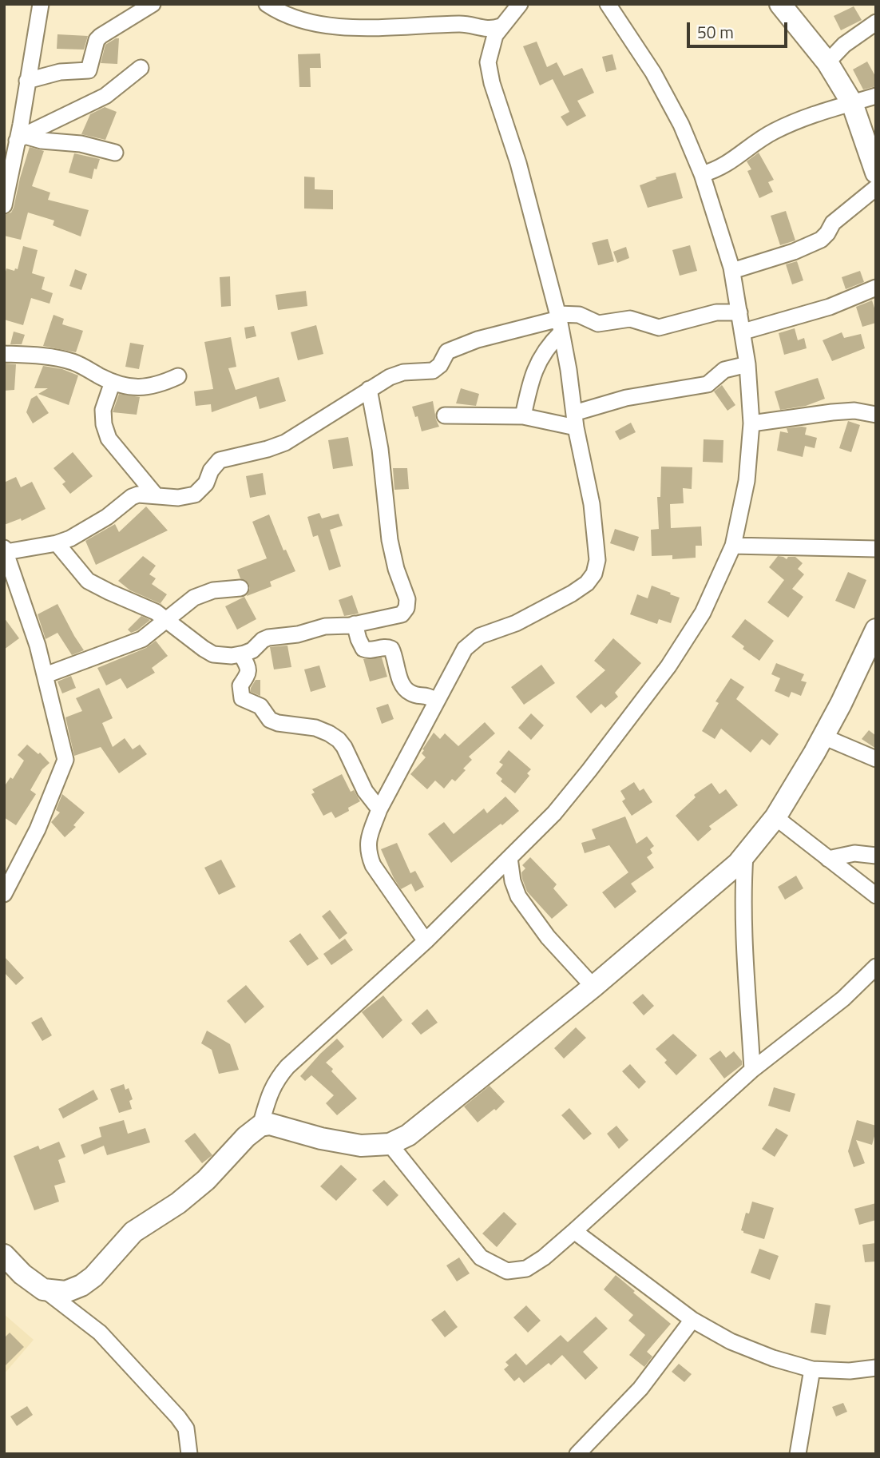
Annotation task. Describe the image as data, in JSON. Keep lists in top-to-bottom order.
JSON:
{
  "scale_bar": "50 m"
}
